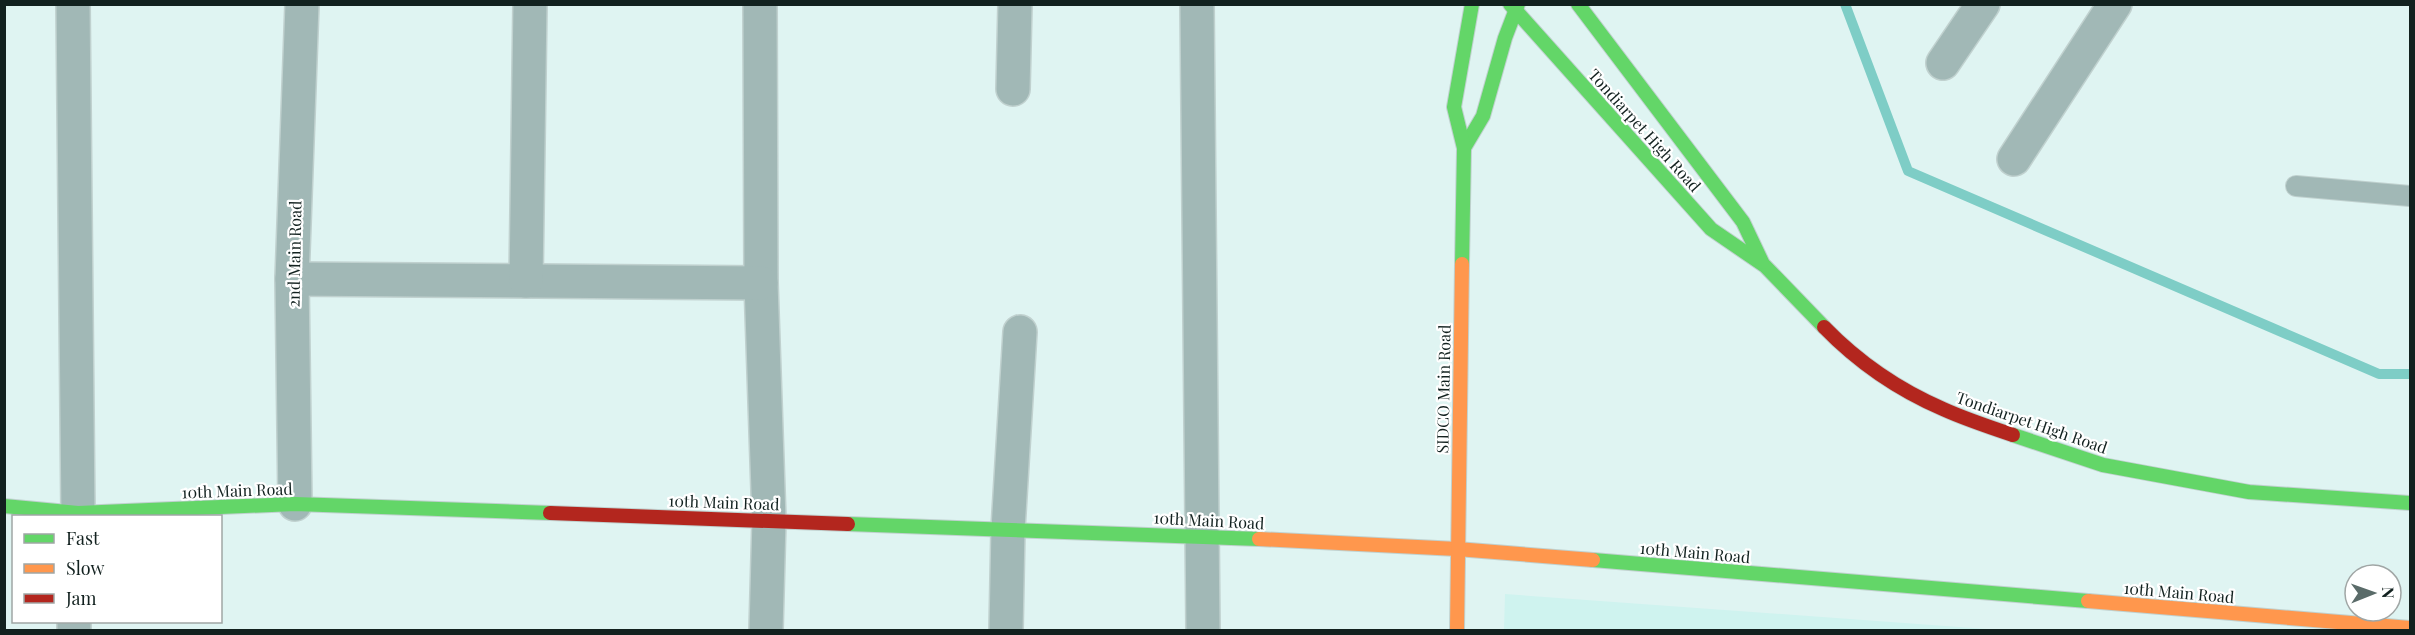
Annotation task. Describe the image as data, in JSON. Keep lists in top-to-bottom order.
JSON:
{
  "streets": {
    "street": [
      "Tondiarpet High Road",
      "2nd Main Road",
      "SIDCO Main Road",
      "10th Main Road"
    ]
  },
  "crossings": [
    ["Tondiarpet High Road", "SIDCO Main Road"],
    ["2nd Main Road", "10th Main Road"],
    ["SIDCO Main Road", "10th Main Road"]
  ],
  "legend": ["Fast", "Slow", "Jam"],
  "north": "right"
}
